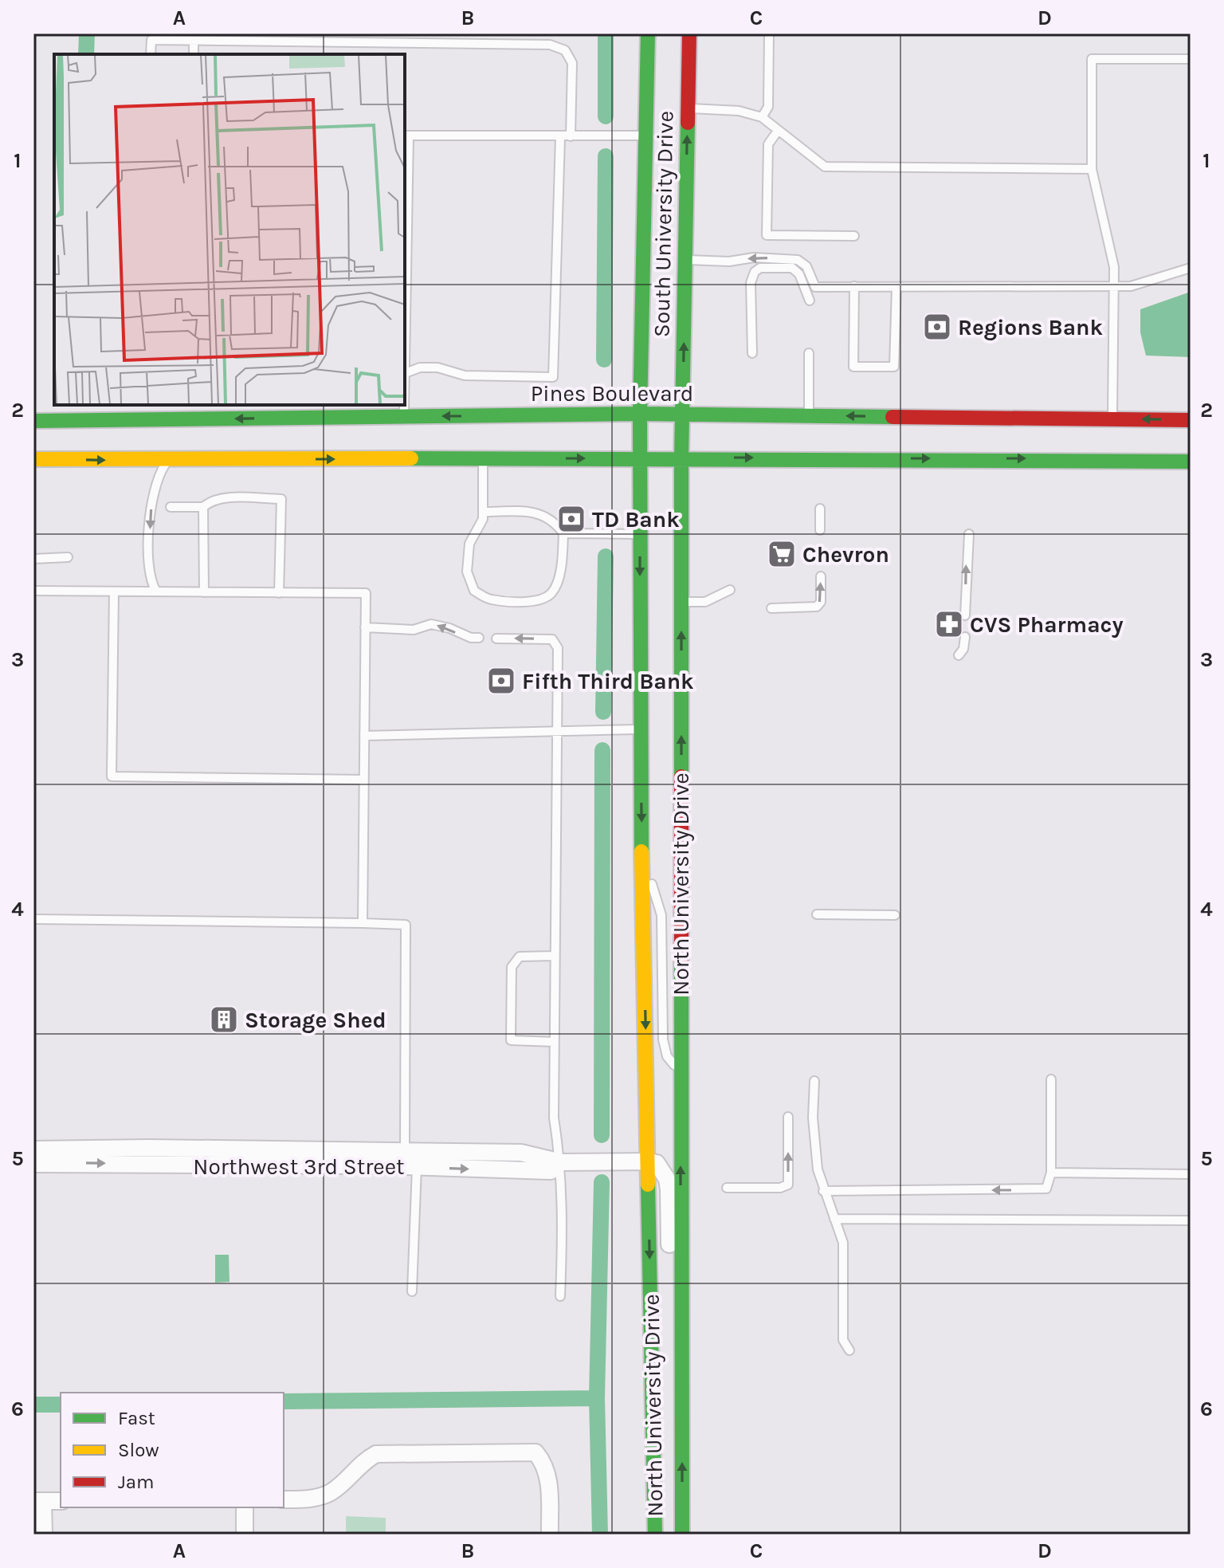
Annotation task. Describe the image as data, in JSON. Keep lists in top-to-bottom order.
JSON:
{
  "streets": {
    "main road": ["South University Drive", "Pines Boulevard", "North University Drive"],
    "street": ["Northwest 3rd Street"]
  },
  "crossings": [
    ["South University Drive", "Pines Boulevard"],
    ["South University Drive", "North University Drive"],
    ["Pines Boulevard", "North University Drive"],
    ["North University Drive", "Northwest 3rd Street"]
  ],
  "places": {
    "bank": ["Regions Bank", "TD Bank", "Fifth Third Bank"],
    "supermarket": ["Chevron"],
    "pharmacy": ["CVS Pharmacy"],
    "building": ["Storage Shed"]
  },
  "legend": ["Fast", "Slow", "Jam"],
  "grid": {
    "columns": [
      "A",
      "B",
      "C",
      "D"
    ],
    "rows": [
      "1",
      "2",
      "3",
      "4",
      "5",
      "6"
    ]
  }
}
